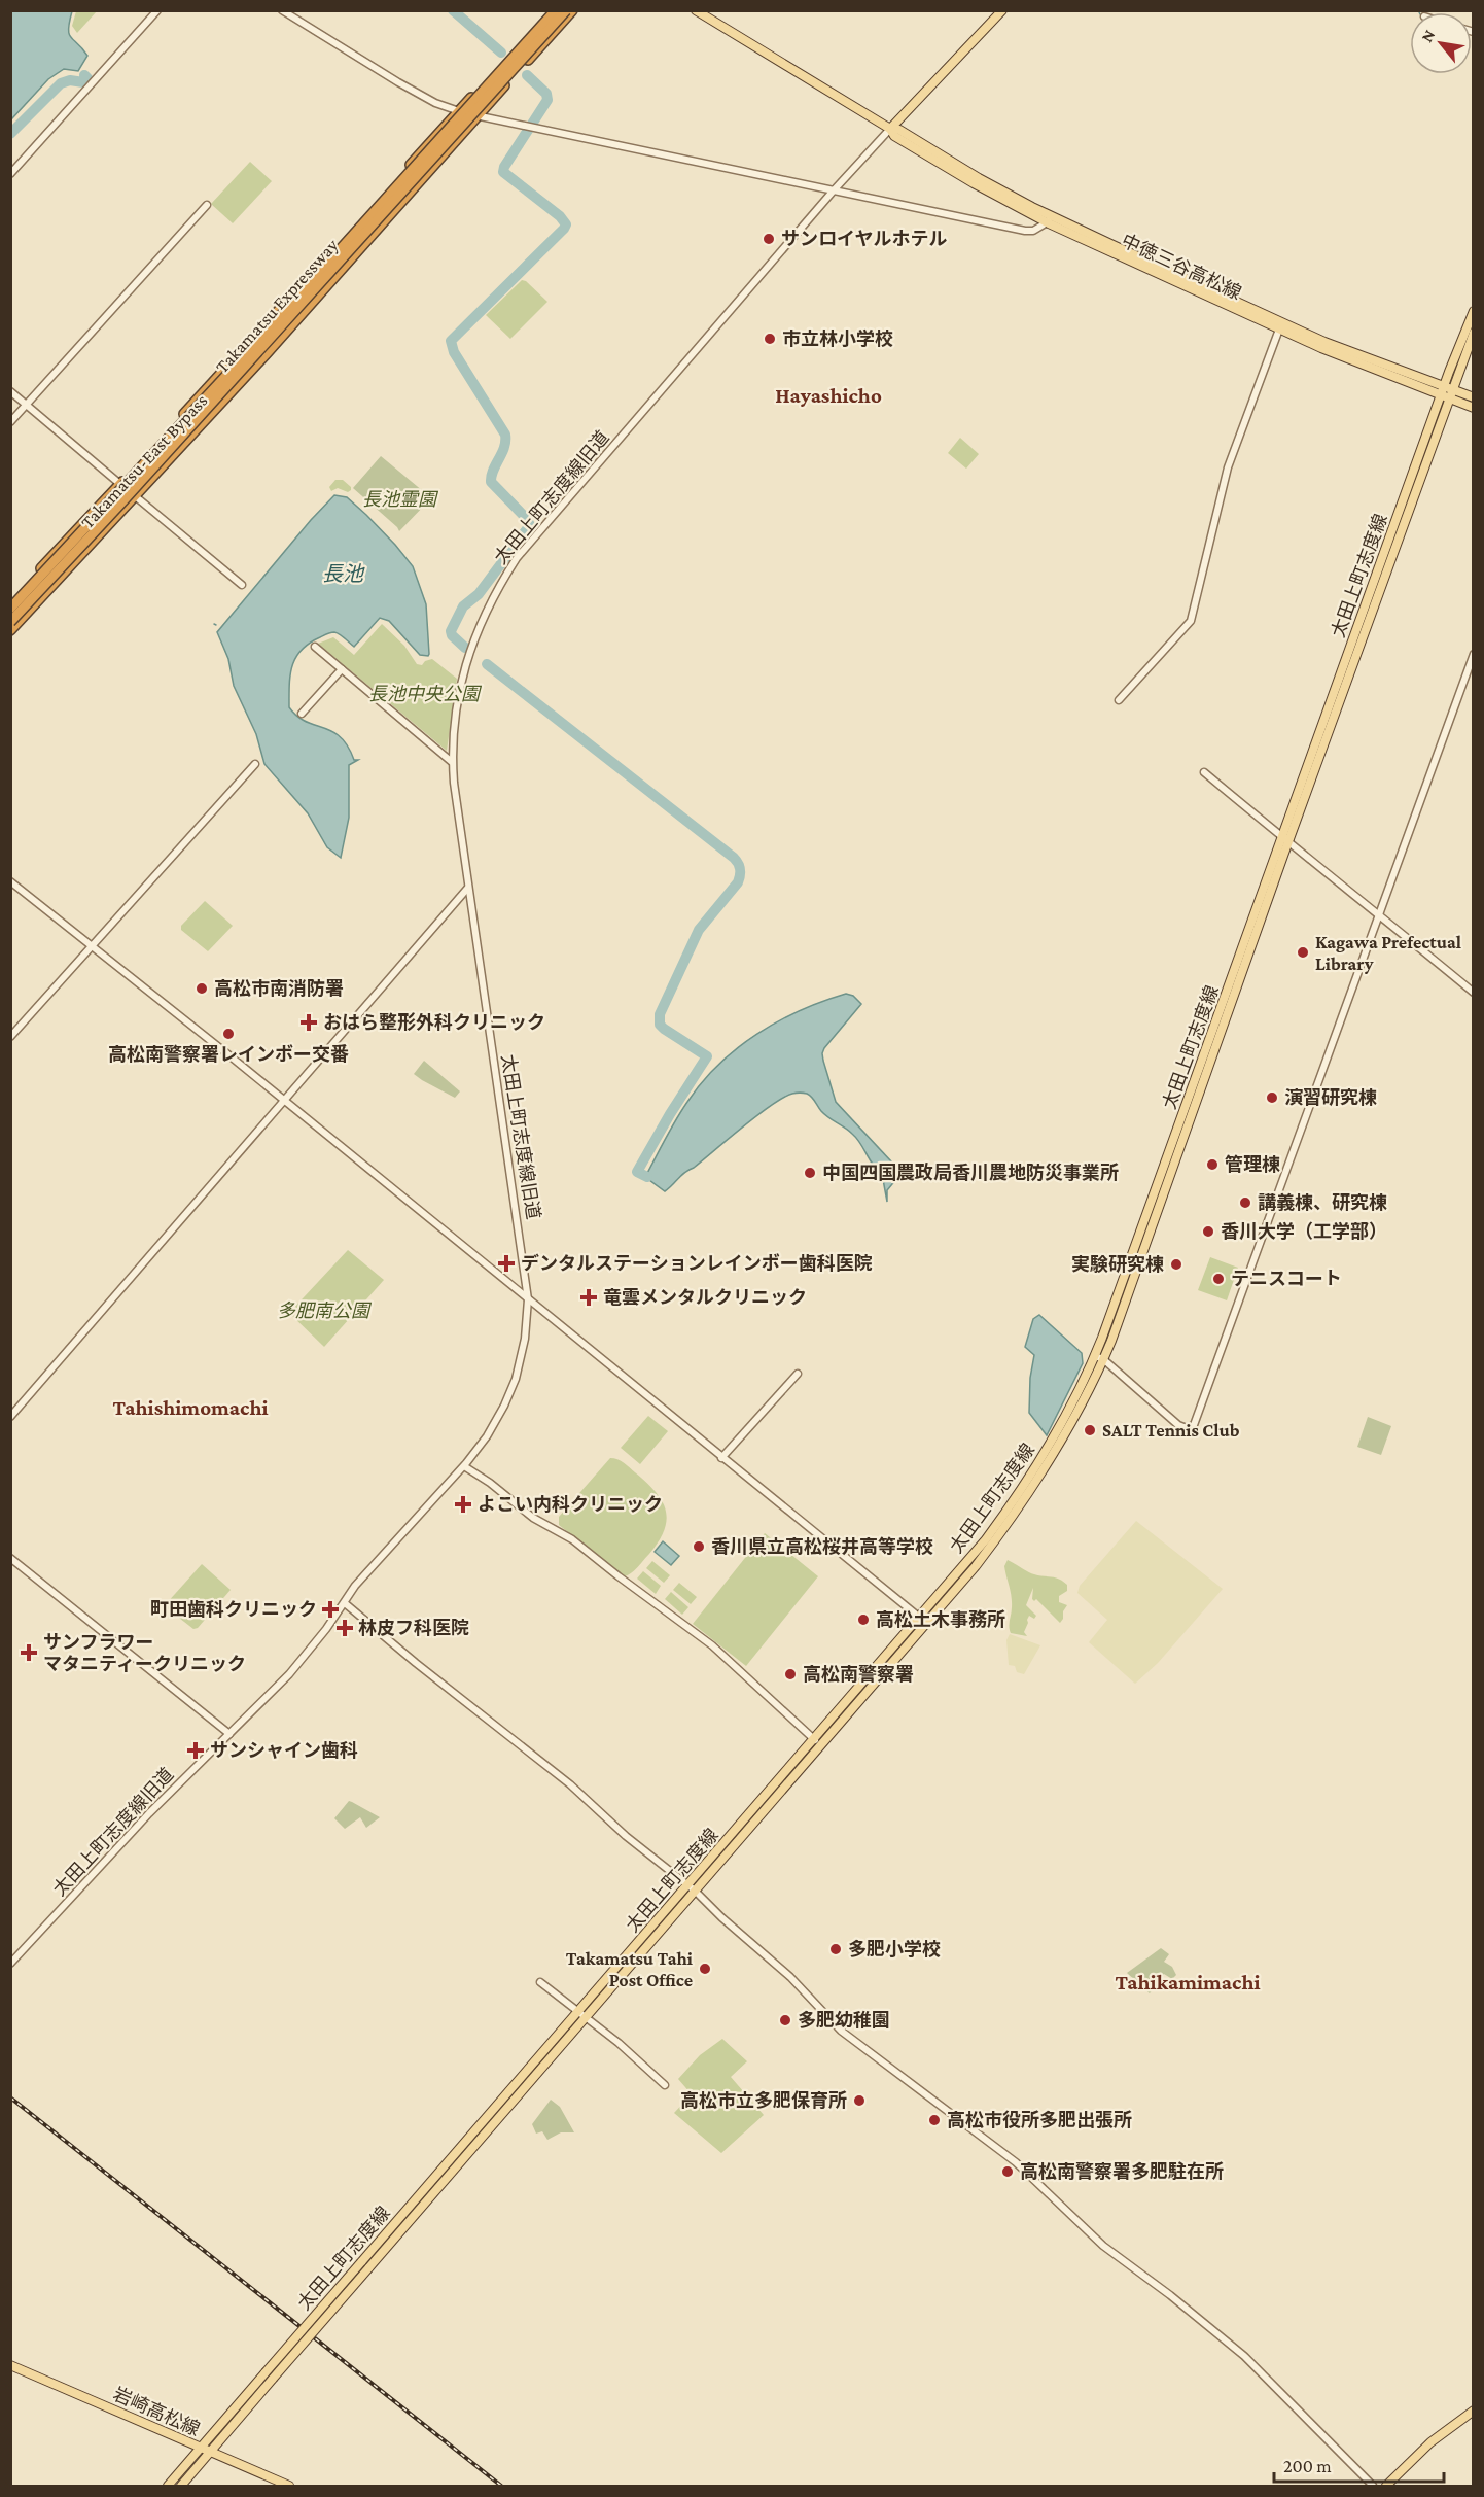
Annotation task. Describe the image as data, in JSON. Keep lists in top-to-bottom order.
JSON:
{
  "streets": {
    "highway": ["Takamatsu Expressway", "Takamatsu-East Bypass"],
    "main road": ["中徳三谷高松線", "太田上町志度線", "岩崎高松線"],
    "street": ["太田上町志度線旧道"]
  },
  "crossings": [
    ["中徳三谷高松線", "太田上町志度線旧道"],
    ["中徳三谷高松線", "太田上町志度線"],
    ["太田上町志度線", "岩崎高松線"]
  ],
  "districts": ["Hayashicho", "Tahishimomachi", "Tahikamimachi"],
  "water": ["長池"],
  "parks": ["長池霊園", "長池中央公園", "多肥南公園"],
  "places": {
    "other": [
      "サンロイヤルホテル",
      "市立林小学校",
      "Kagawa Prefectual Library",
      "高松市南消防署",
      "高松南警察署レインボー交番",
      "演習研究棟",
      "管理棟",
      "中国四国農政局香川農地防災事業所",
      "講義棟、研究棟",
      "香川大学（工学部）",
      "実験研究棟",
      "テニスコート",
      "SALT Tennis Club",
      "香川県立高松桜井高等学校",
      "高松土木事務所",
      "高松南警察署",
      "多肥小学校",
      "Takamatsu Tahi Post Office",
      "多肥幼稚園",
      "高松市立多肥保育所",
      "高松市役所多肥出張所",
      "高松南警察署多肥駐在所"
    ],
    "health": [
      "おはら整形外科クリニック",
      "デンタルステーションレインボー歯科医院",
      "竜雲メンタルクリニック",
      "よこい内科クリニック",
      "町田歯科クリニック",
      "林皮フ科医院",
      "サンフラワー マタニティークリニック",
      "サンシャイン歯科"
    ]
  },
  "scale_bar": "200 m",
  "north": "top left"
}
